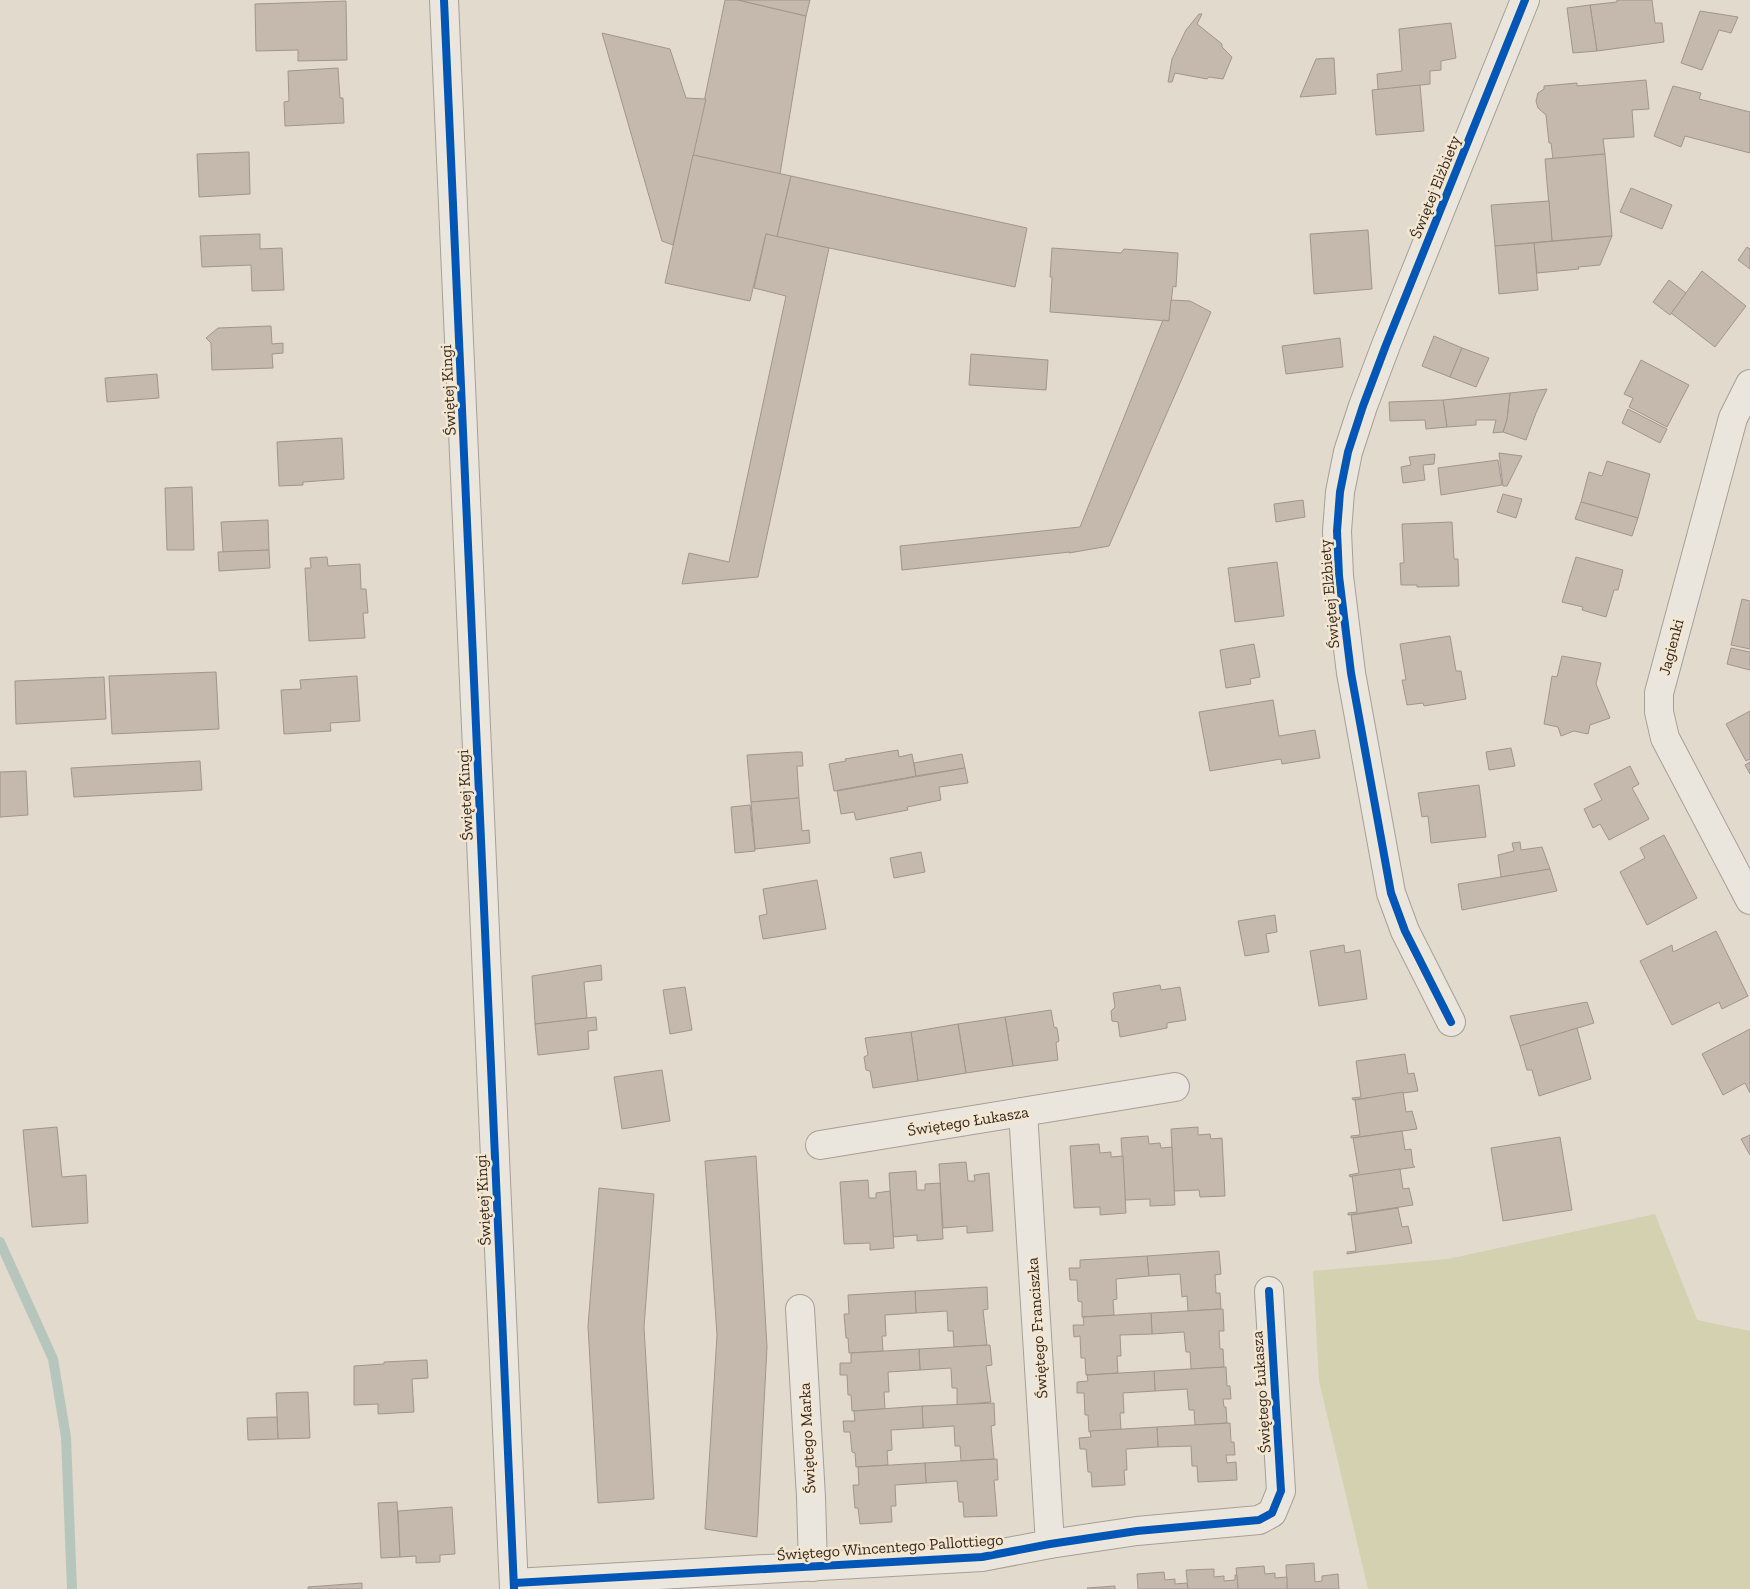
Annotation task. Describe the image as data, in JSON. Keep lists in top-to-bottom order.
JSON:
{
  "streets": {
    "street": [
      "Świętej Elżbiety",
      "Świętej Kingi",
      "Jagienki",
      "Świętego Łukasza",
      "Świętego Franciszka",
      "Świętego Marka",
      "Świętego Wincentego Pallottiego"
    ]
  },
  "crossings": [
    ["Świętej Kingi", "Świętego Wincentego Pallottiego"],
    ["Świętego Łukasza", "Świętego Franciszka"],
    ["Świętego Łukasza", "Świętego Wincentego Pallottiego"],
    ["Świętego Franciszka", "Świętego Wincentego Pallottiego"],
    ["Świętego Marka", "Świętego Wincentego Pallottiego"]
  ]
}
